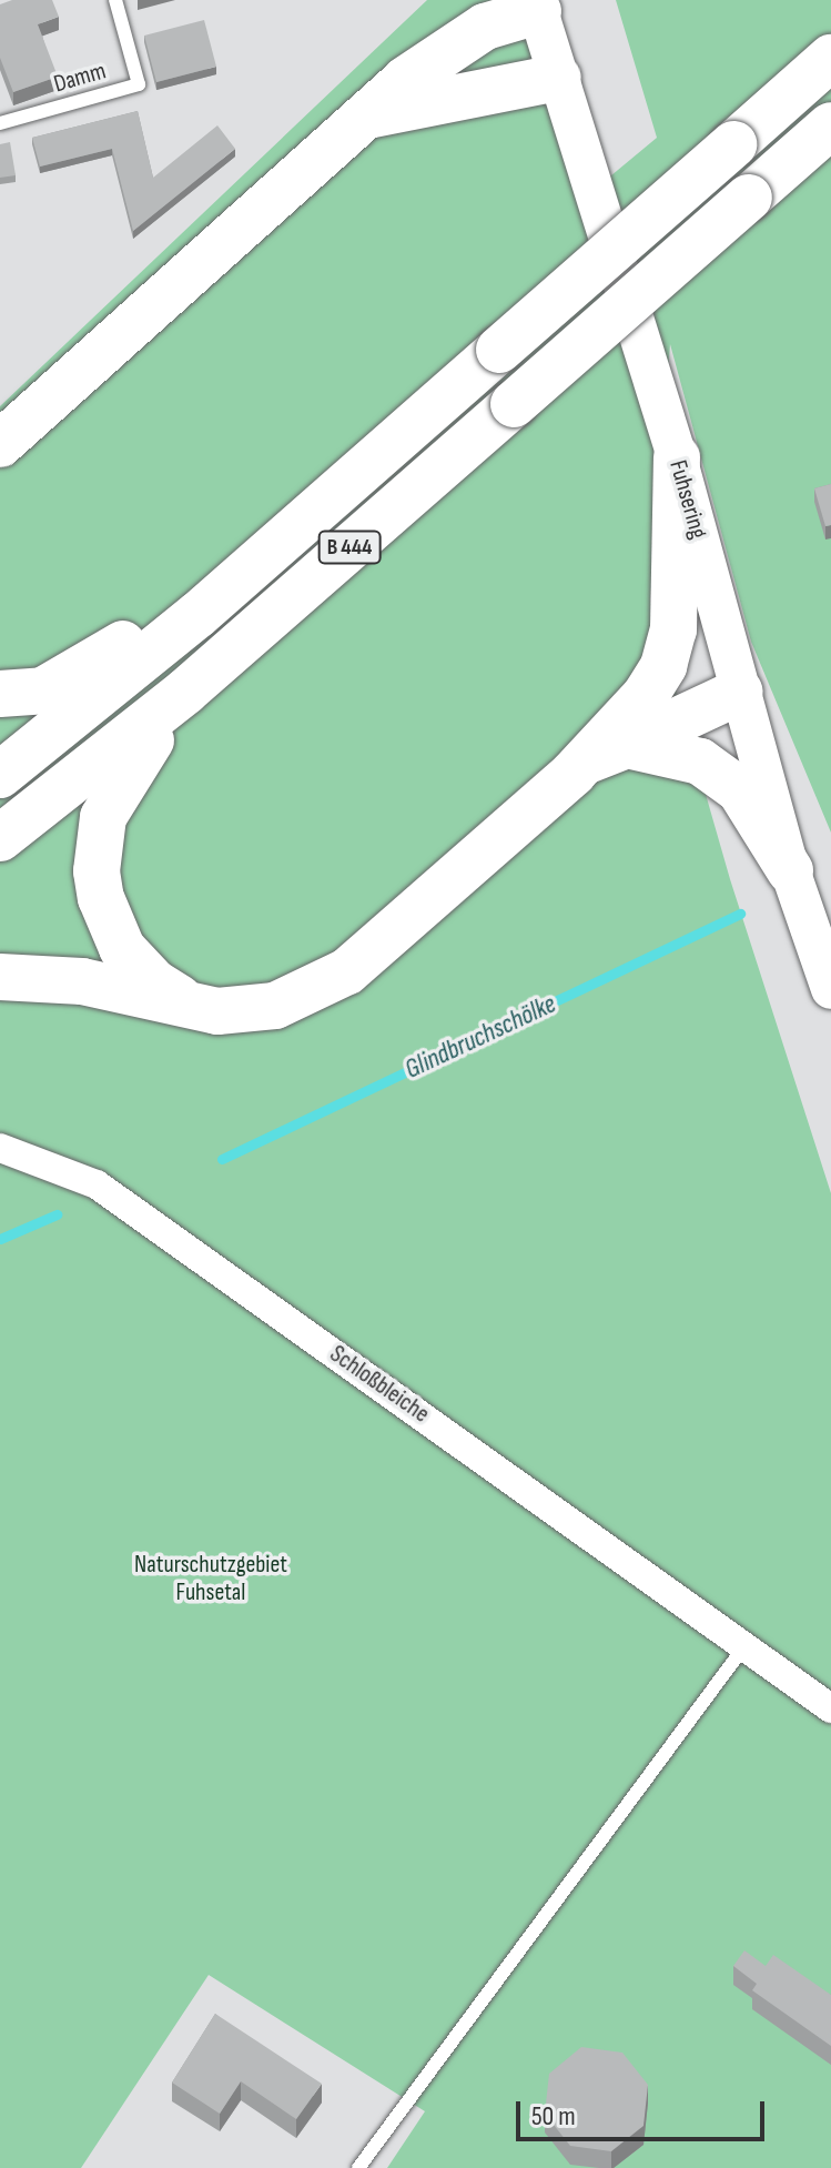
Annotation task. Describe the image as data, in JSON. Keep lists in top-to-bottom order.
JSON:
{
  "streets": {
    "highway": ["B 444"],
    "main road": ["Fuhsering"],
    "street": ["Schloßbleiche"],
    "lane": ["Damm"]
  },
  "water": ["Glindbruchschölke"],
  "parks": ["Naturschutzgebiet Fuhsetal"],
  "scale_bar": "50 m"
}
